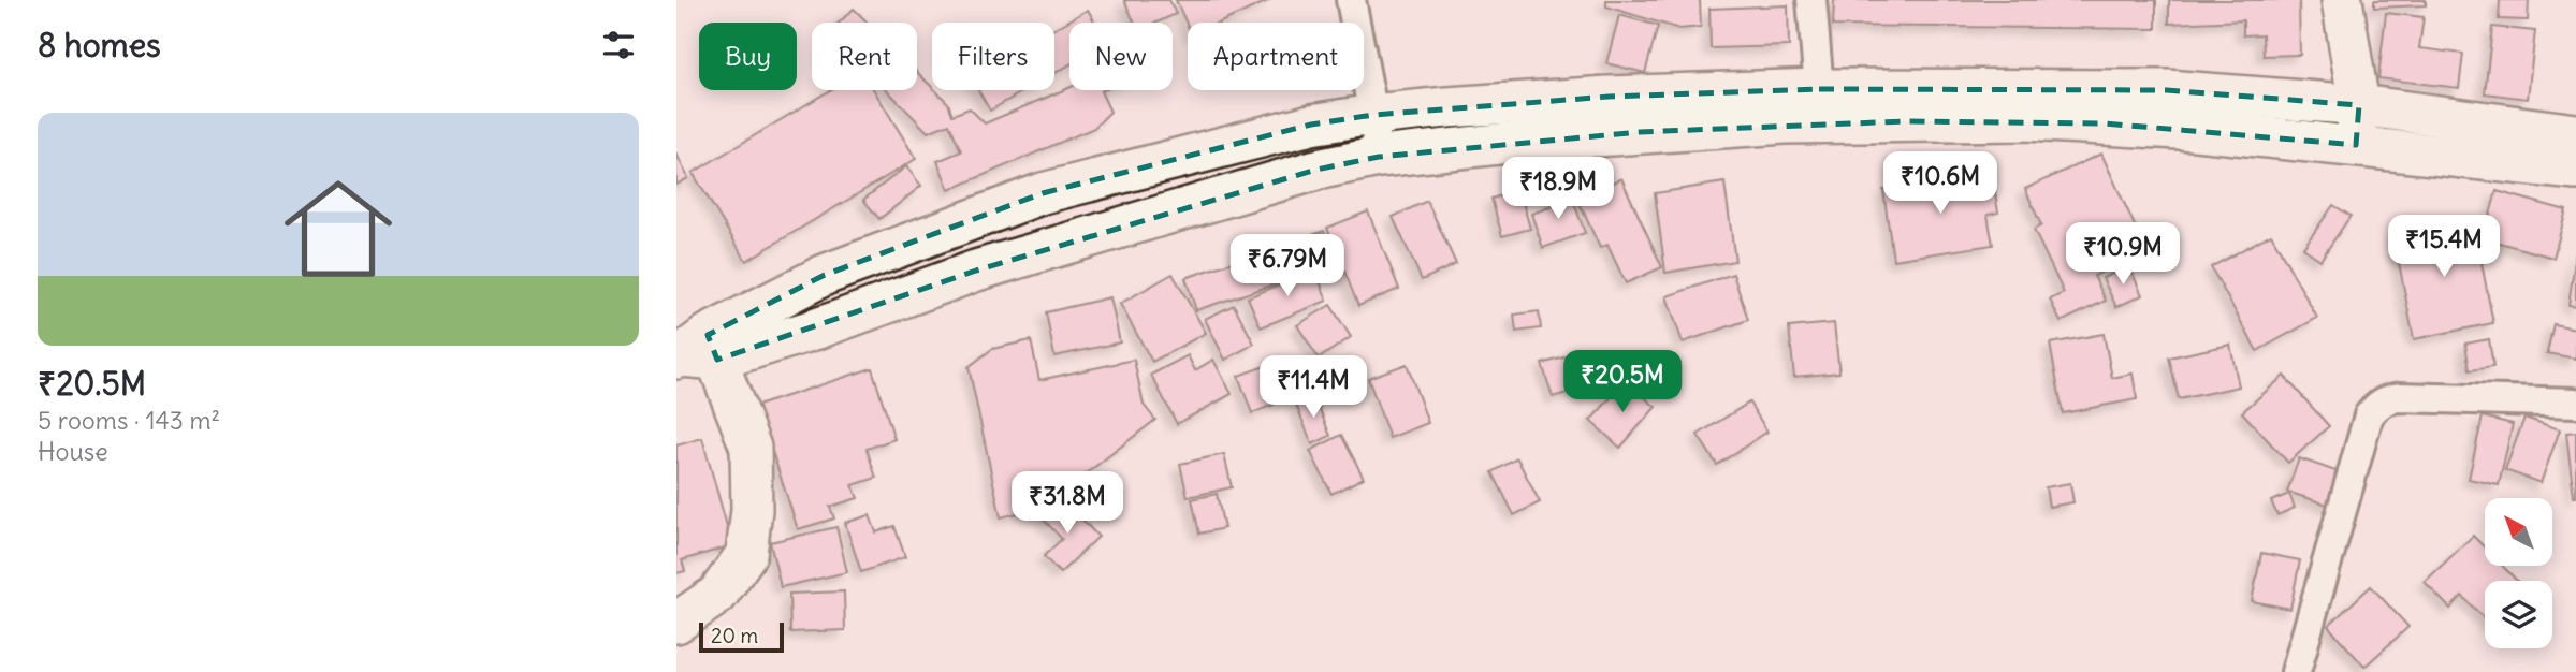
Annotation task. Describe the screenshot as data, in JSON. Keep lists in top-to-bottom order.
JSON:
{
  "scale_bar": "20 m",
  "north": "top left",
  "page": {
    "heading": "8 homes",
    "chip": [
      "Buy",
      "Rent",
      "Filters",
      "New",
      "Apartment"
    ],
    "list": [
      {
        "name": "₹20.5M",
        "note": "5 rooms · 143 m² · House"
      }
    ],
    "price": [
      "₹10.6M",
      "₹18.9M",
      "₹15.4M",
      "₹10.9M",
      "₹6.79M",
      "₹20.5M",
      "₹11.4M",
      "₹31.8M"
    ],
    "scale": "20 m"
  }
}
